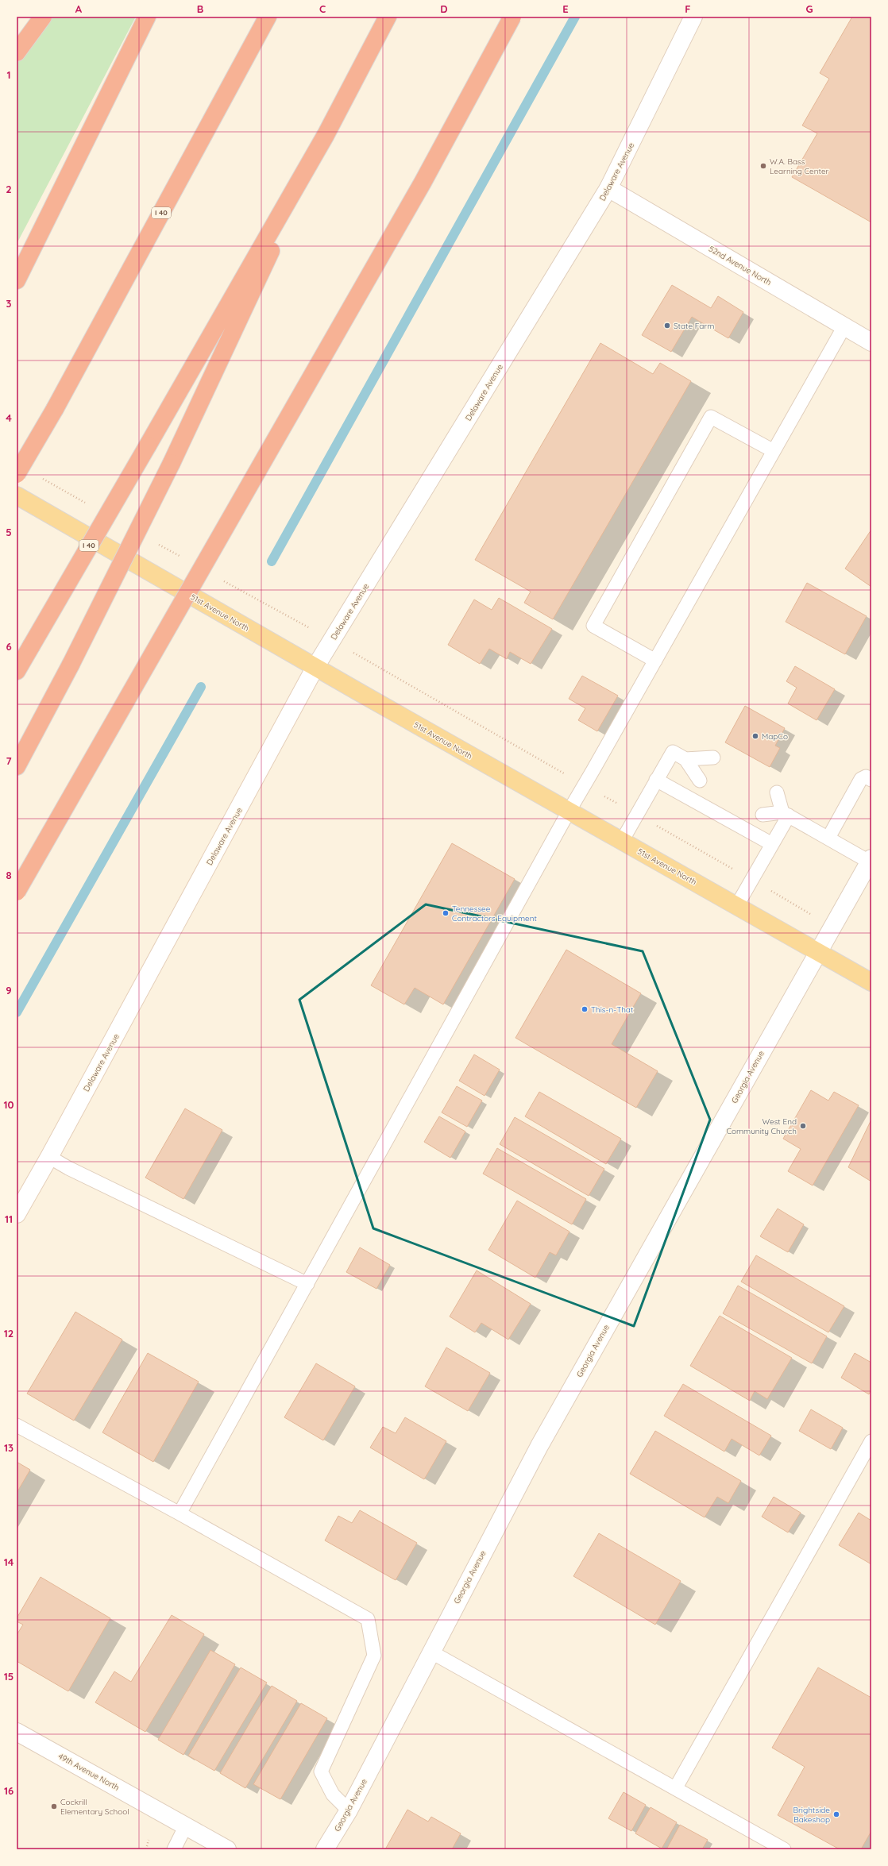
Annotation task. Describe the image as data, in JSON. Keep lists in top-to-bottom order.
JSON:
{
  "streets": {
    "highway": ["I 40"],
    "main road": ["51st Avenue North"],
    "street": [
      "Delaware Avenue",
      "52nd Avenue North",
      "Georgia Avenue",
      "49th Avenue North"
    ]
  },
  "crossings": [
    ["Delaware Avenue", "52nd Avenue North"],
    ["Delaware Avenue", "51st Avenue North"],
    ["51st Avenue North", "Georgia Avenue"]
  ],
  "places": [
    "W.A. Bass Learning Center",
    "State Farm",
    "MapCo",
    "Tennessee Contractors Equipment",
    "This-n-That",
    "West End Community Church",
    "Cockrill Elementary School",
    "Brightside Bakeshop"
  ],
  "grid": {
    "columns": [
      "A",
      "B",
      "C",
      "D",
      "E",
      "F",
      "G"
    ],
    "rows": [
      "1",
      "2",
      "3",
      "4",
      "5",
      "6",
      "7",
      "8",
      "9",
      "10",
      "11",
      "12",
      "13",
      "14",
      "15",
      "16"
    ]
  }
}
